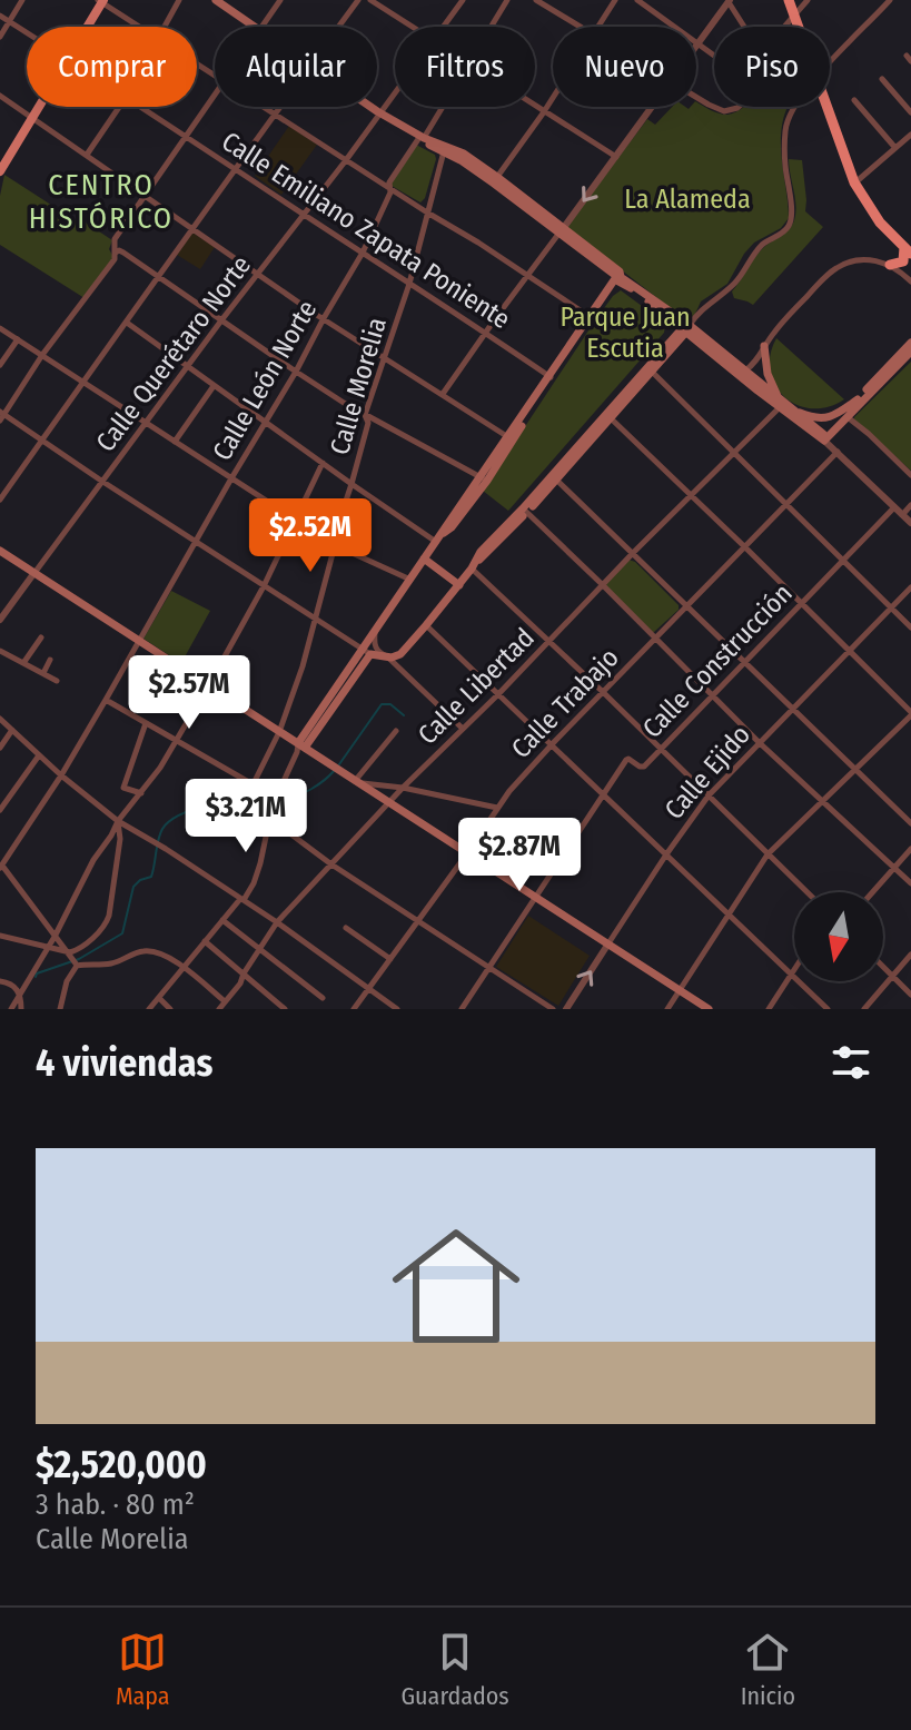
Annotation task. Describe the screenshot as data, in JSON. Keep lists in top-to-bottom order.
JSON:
{
  "streets": {
    "street": [
      "Calle Emiliano Zapata Poniente",
      "Calle Querétaro Norte",
      "Calle León Norte",
      "Calle Morelia",
      "Calle Construcción",
      "Calle Libertad",
      "Calle Trabajo",
      "Calle Ejido"
    ]
  },
  "crossings": [
    ["Calle Emiliano Zapata Poniente", "Calle Querétaro Norte"],
    ["Calle Emiliano Zapata Poniente", "Calle León Norte"],
    ["Calle Emiliano Zapata Poniente", "Calle Morelia"]
  ],
  "districts": ["CENTRO HISTÓRICO"],
  "parks": ["La Alameda", "Parque Juan Escutia"],
  "north": "bottom",
  "page": {
    "chip": [
      "Comprar",
      "Alquilar",
      "Filtros",
      "Nuevo",
      "Piso"
    ],
    "price": [
      "$2.52M",
      "$2.57M",
      "$3.21M",
      "$2.87M"
    ],
    "heading": "4 viviendas",
    "list": [
      {
        "name": "$2,520,000",
        "note": "3 hab. · 80 m² · Calle Morelia"
      }
    ],
    "tabs": ["Mapa", "Guardados", "Inicio"]
  }
}
